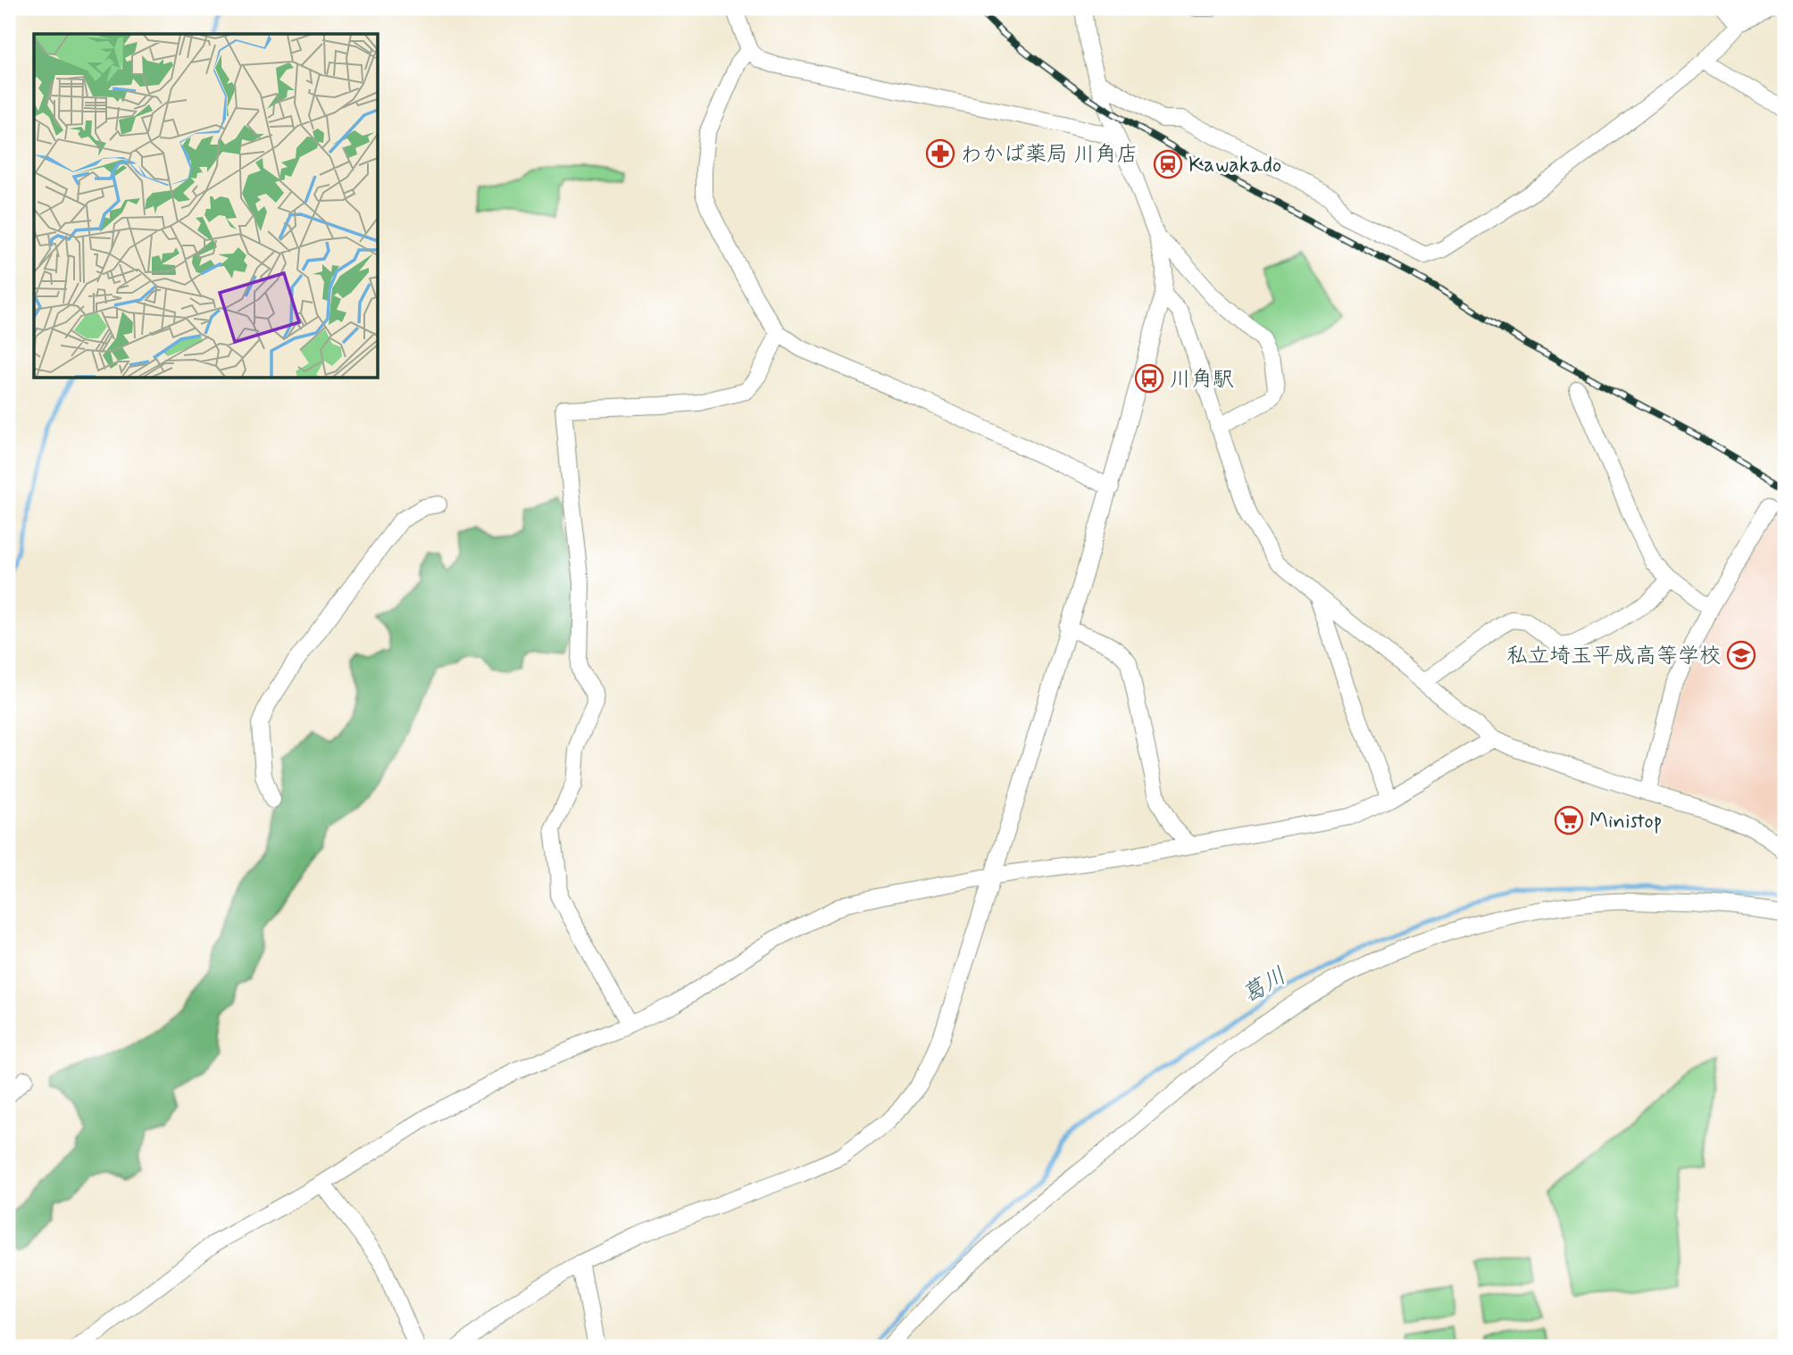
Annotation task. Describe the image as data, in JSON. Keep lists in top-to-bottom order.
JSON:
{
  "water": ["葛川"],
  "places": {
    "pharmacy": ["わかば薬局 川角店"],
    "station": ["Kawakado"],
    "bus stop": ["川角駅"],
    "school or university": ["私立埼玉平成高等学校"],
    "supermarket": ["Ministop"]
  }
}
